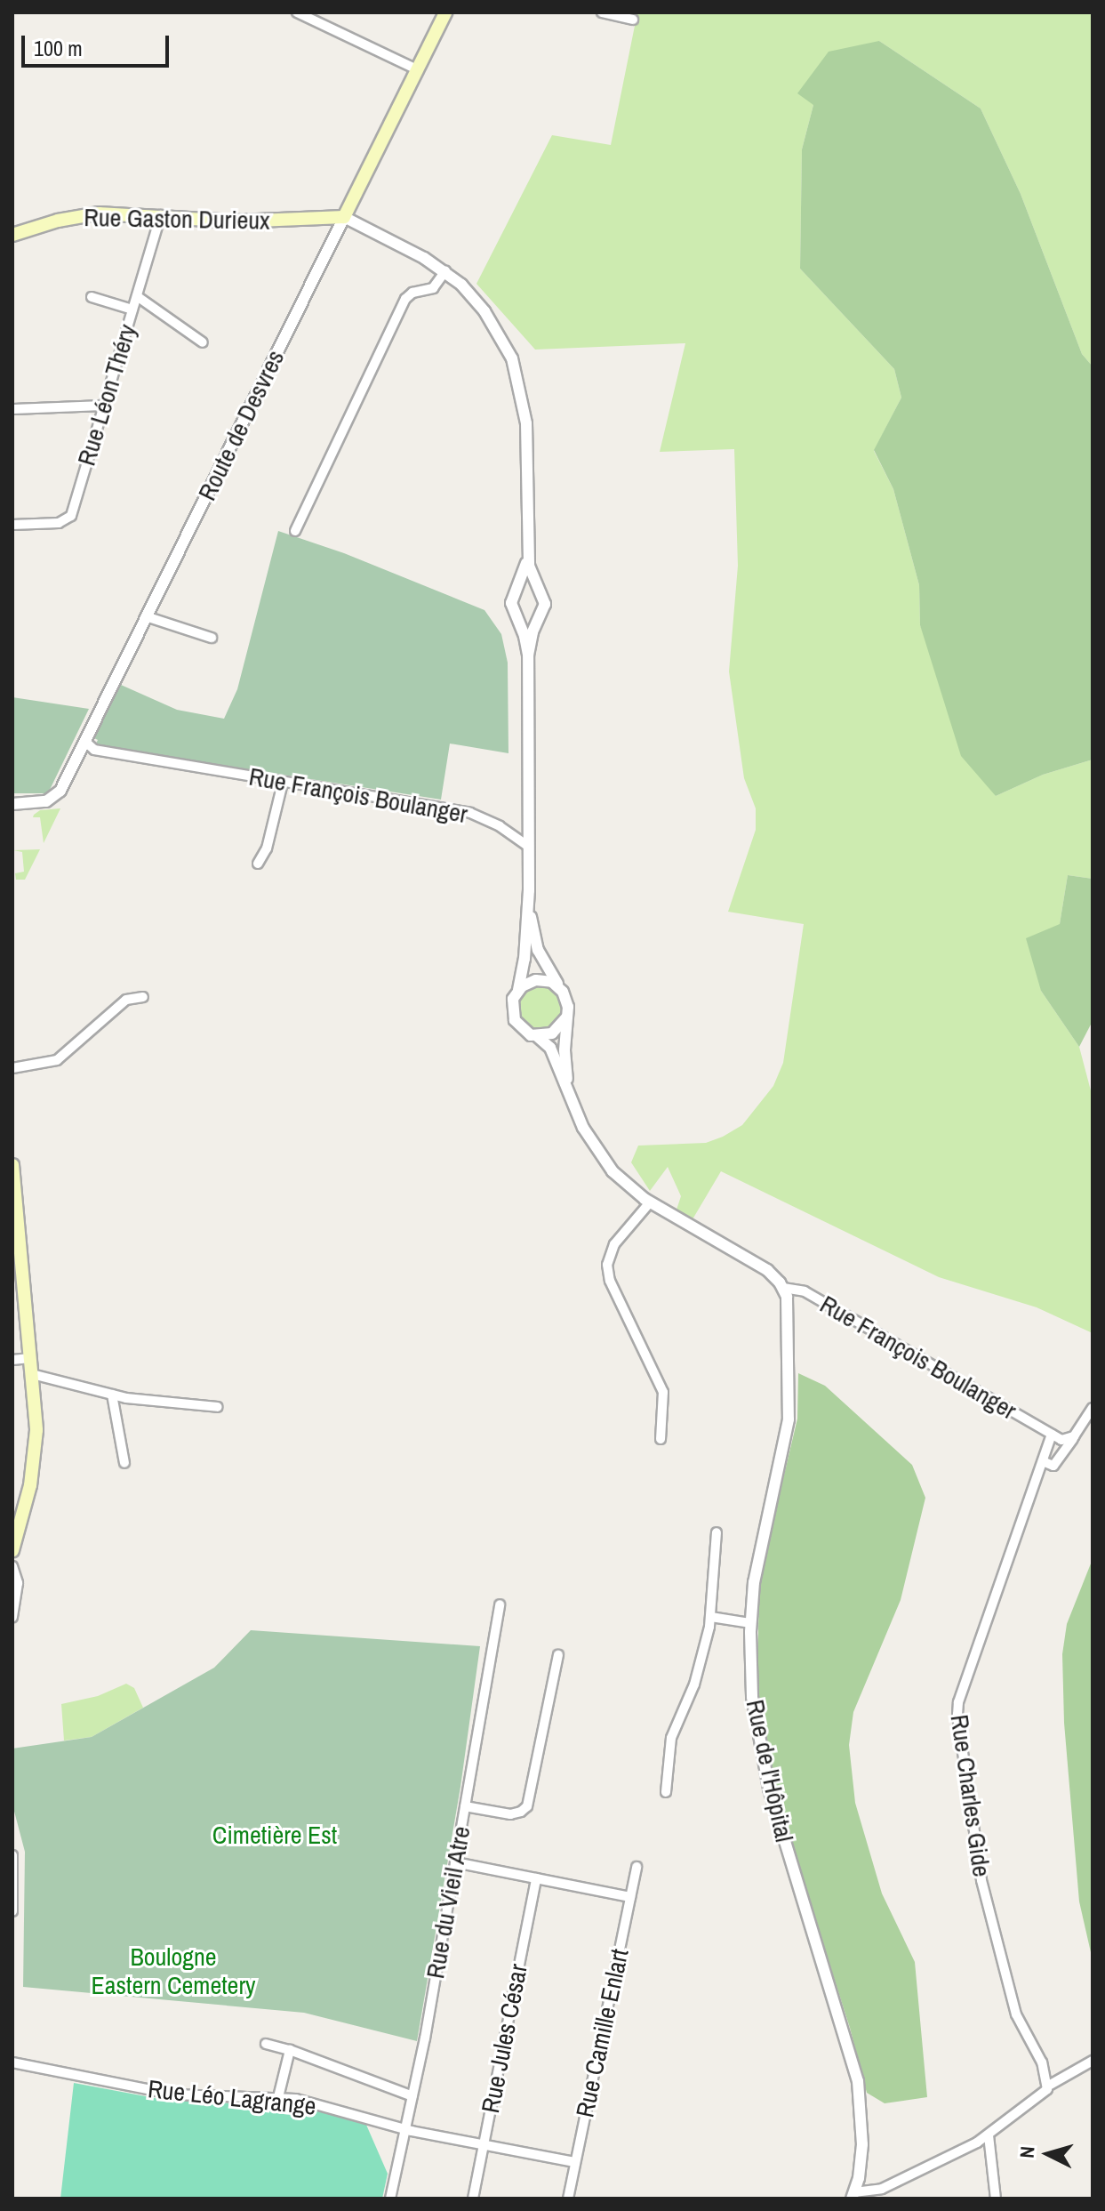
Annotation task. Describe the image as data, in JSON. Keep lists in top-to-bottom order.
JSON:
{
  "streets": {
    "main road": ["Rue Gaston Durieux", "Route de Desvres"],
    "street": [
      "Rue Léon Théry",
      "Rue François Boulanger",
      "Rue de l'Hôpital",
      "Rue Charles Gide",
      "Rue du Vieil Atre",
      "Rue Camille Enlart",
      "Rue Jules César",
      "Rue Léo Lagrange"
    ]
  },
  "crossings": [
    ["Rue Gaston Durieux", "Rue Léon Théry"],
    ["Rue Gaston Durieux", "Route de Desvres"],
    ["Route de Desvres", "Rue François Boulanger"],
    ["Rue François Boulanger", "Rue de l'Hôpital"],
    ["Rue François Boulanger", "Rue Charles Gide"],
    ["Rue du Vieil Atre", "Rue Léo Lagrange"],
    ["Rue Camille Enlart", "Rue Léo Lagrange"],
    ["Rue Jules César", "Rue Léo Lagrange"]
  ],
  "parks": ["Cimetière Est", "Boulogne Eastern Cemetery"],
  "scale_bar": "100 m",
  "north": "left"
}
